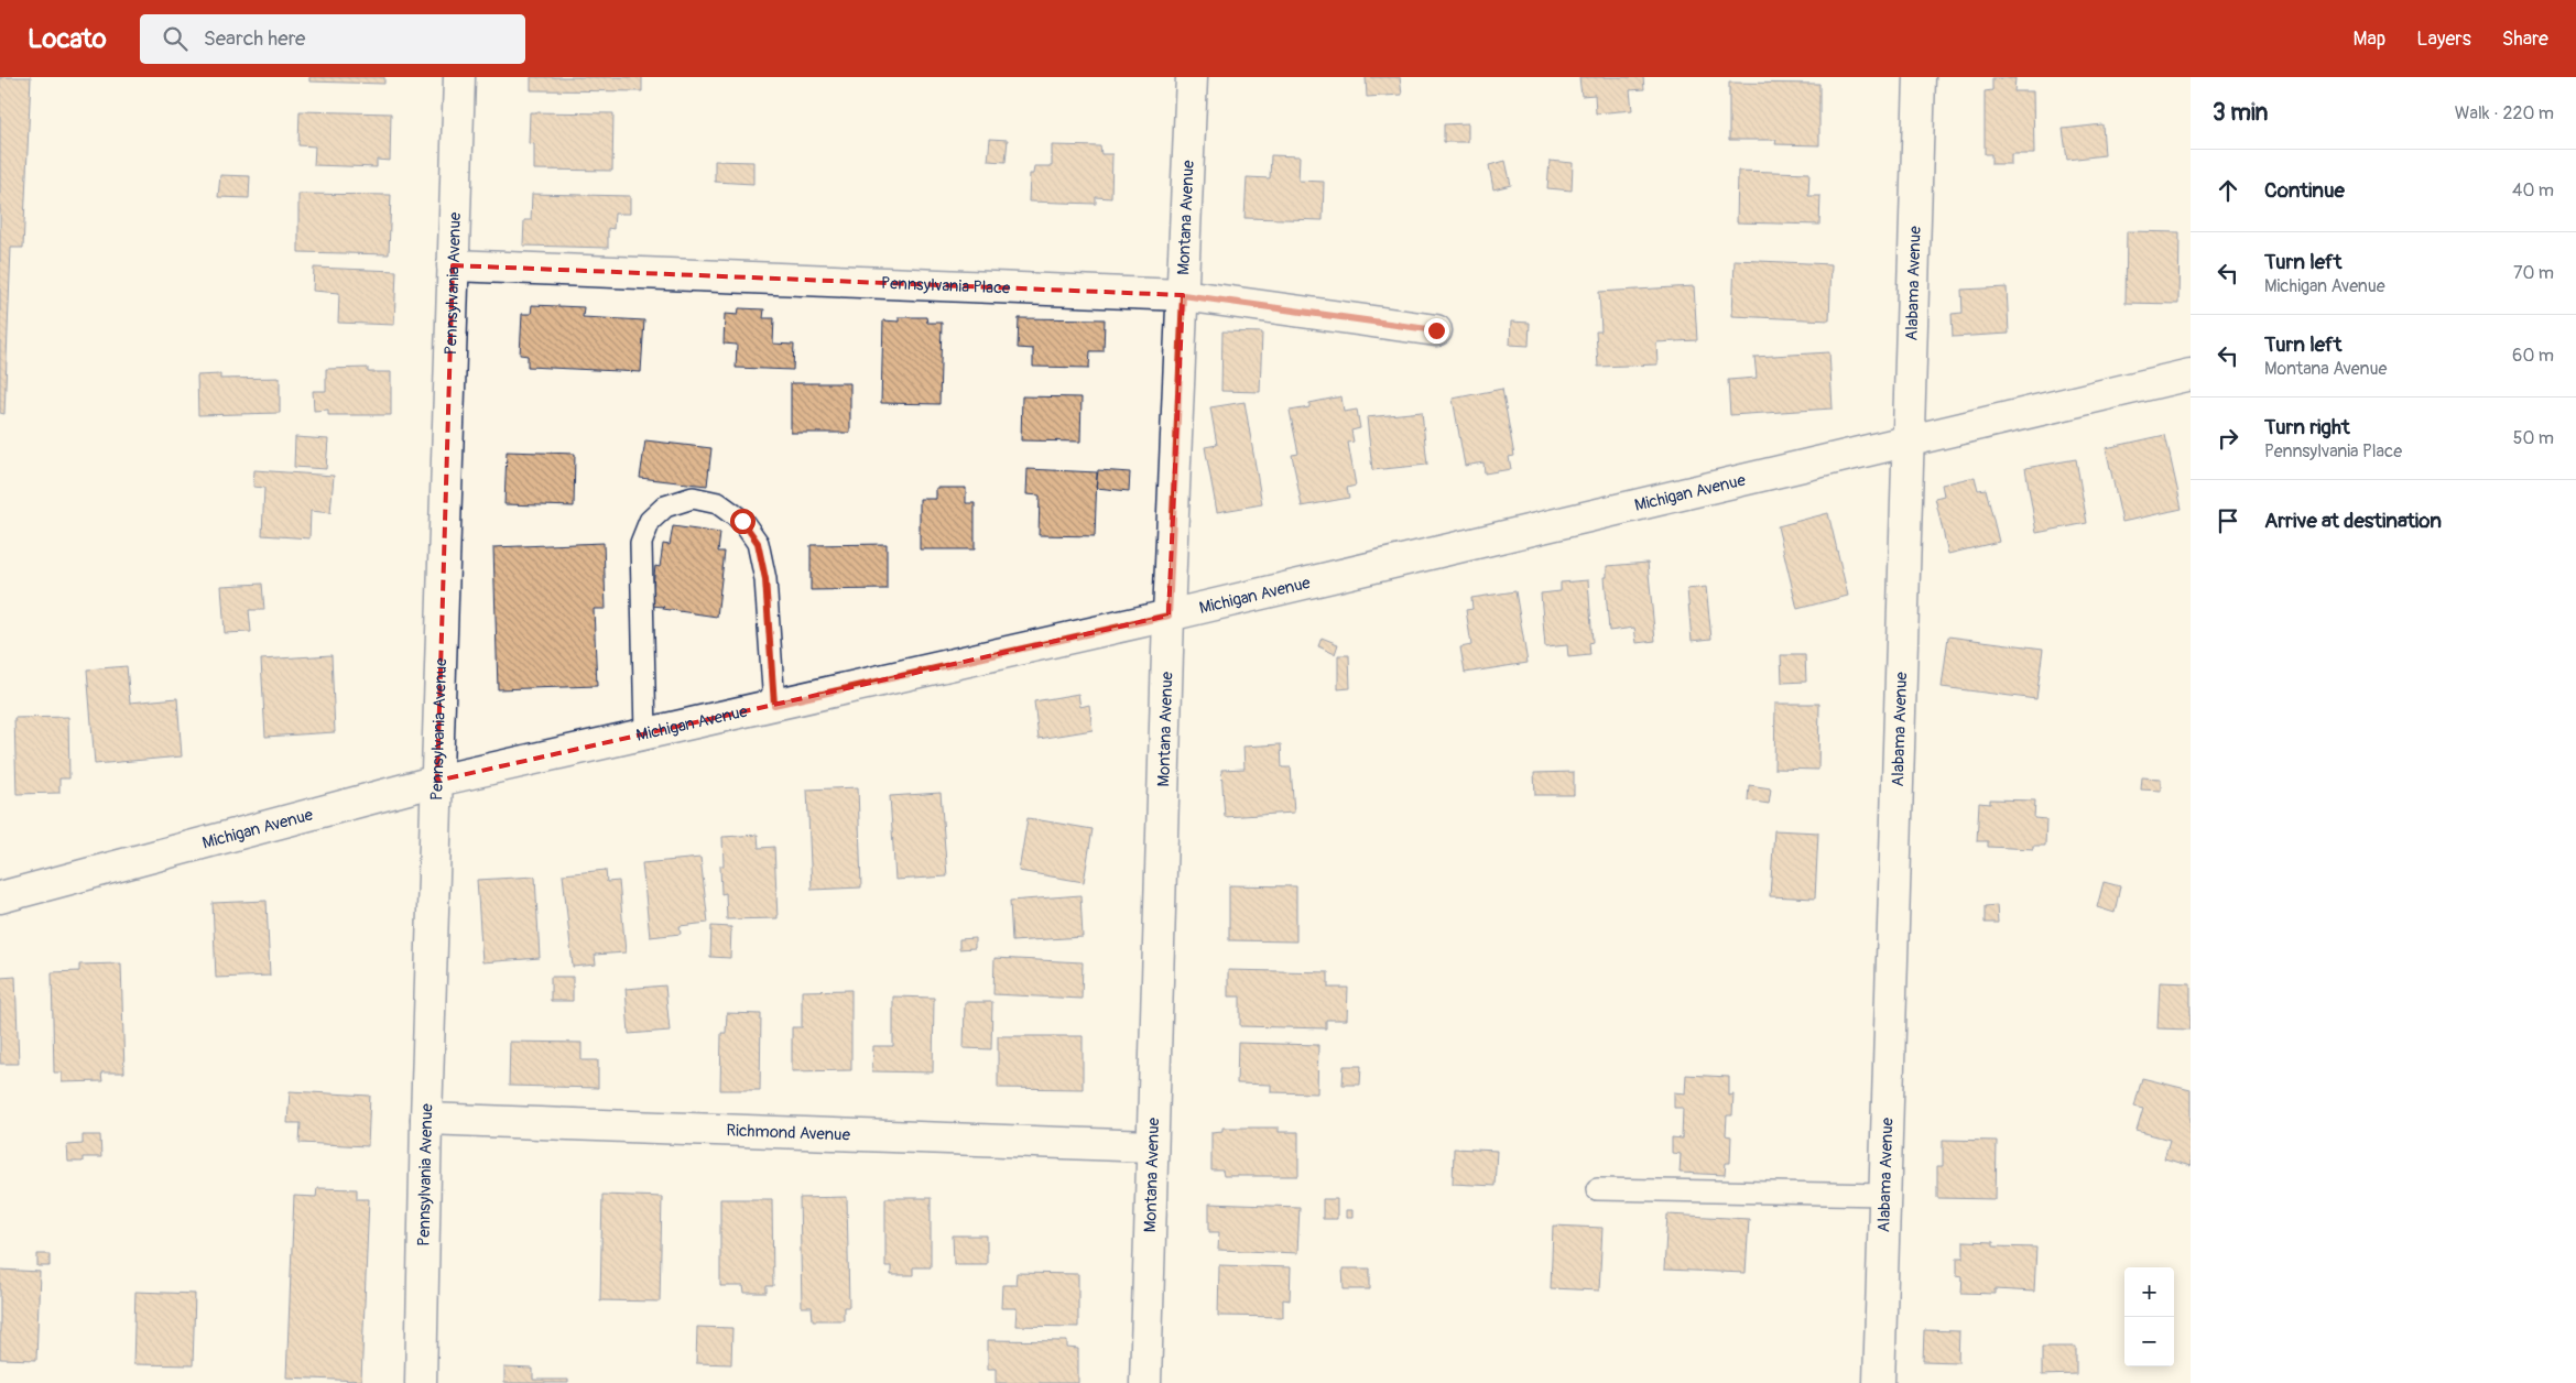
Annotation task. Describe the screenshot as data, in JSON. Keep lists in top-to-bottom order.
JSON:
{
  "streets": {
    "street": [
      "Montana Avenue",
      "Pennsylvania Avenue",
      "Alabama Avenue",
      "Pennsylvania Place",
      "Michigan Avenue",
      "Richmond Avenue"
    ]
  },
  "crossings": [
    ["Montana Avenue", "Pennsylvania Place"],
    ["Montana Avenue", "Michigan Avenue"],
    ["Montana Avenue", "Richmond Avenue"],
    ["Pennsylvania Avenue", "Pennsylvania Place"],
    ["Pennsylvania Avenue", "Michigan Avenue"],
    ["Pennsylvania Avenue", "Richmond Avenue"],
    ["Alabama Avenue", "Michigan Avenue"]
  ],
  "page": {
    "header": "Locato",
    "search": "Search here",
    "nav": ["Map", "Layers", "Share"],
    "heading": ["3 min", "Walk · 220 m"],
    "list": [
      ["Continue", "40 m"],
      ["Turn left", "Michigan Avenue", "70 m"],
      ["Turn left", "Montana Avenue", "60 m"],
      ["Turn right", "Pennsylvania Place", "50 m"],
      "Arrive at destination"
    ],
    "map_buttons": ["+", "−"]
  }
}
